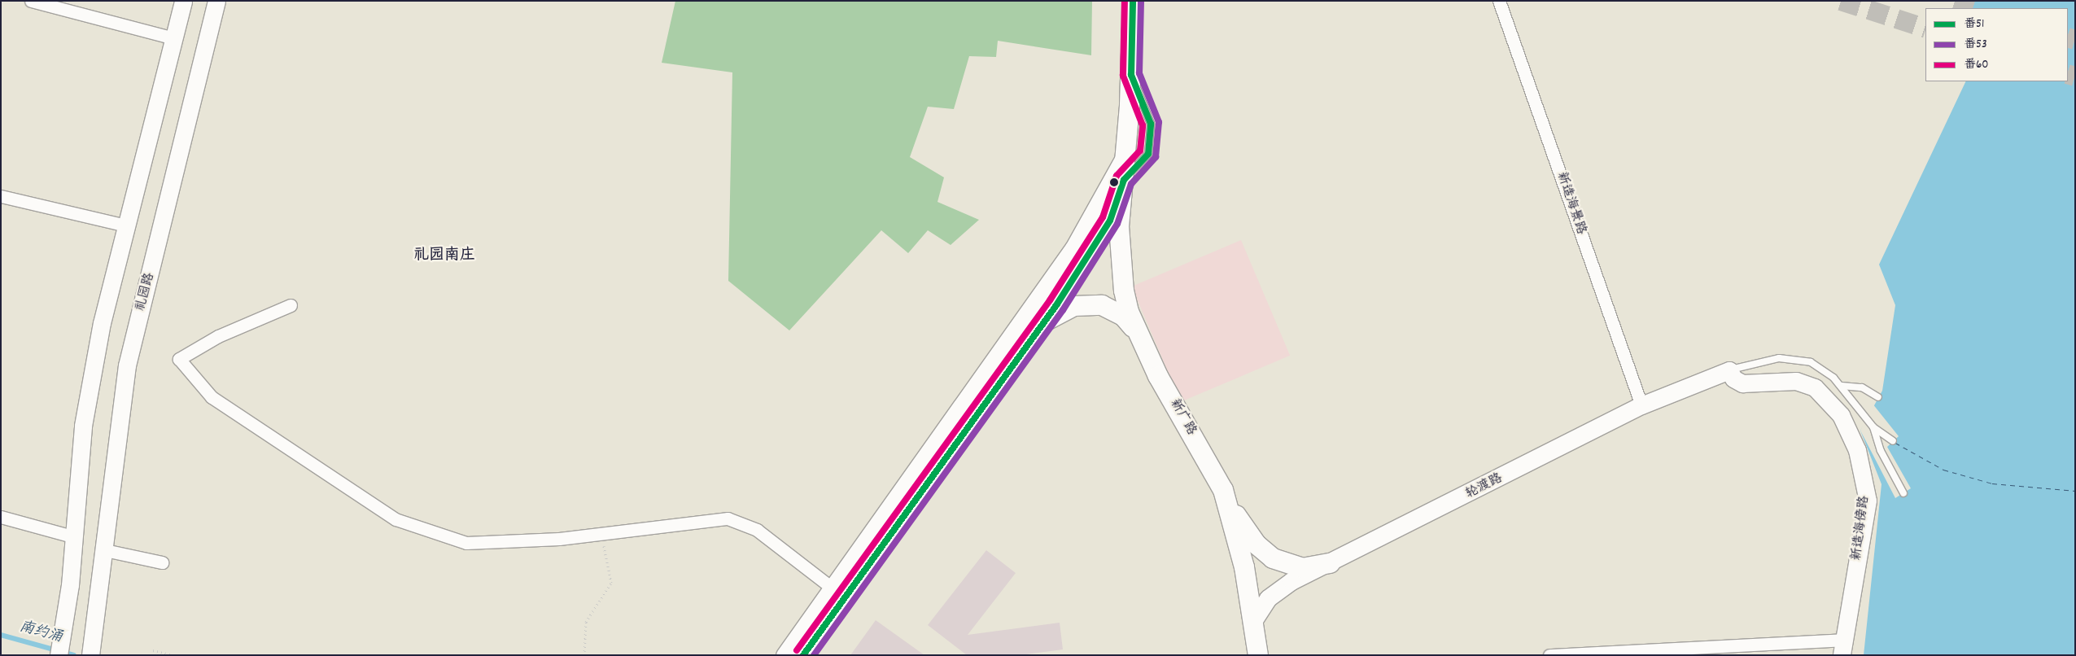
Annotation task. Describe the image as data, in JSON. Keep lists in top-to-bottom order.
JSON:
{
  "streets": {
    "main road": [
      "礼园路",
      "新广路",
      "轮渡路",
      "新造海傍路"
    ],
    "street": ["新造海景路"]
  },
  "crossings": [
    ["新造海景路", "轮渡路"],
    ["新广路", "轮渡路"],
    ["轮渡路", "新造海傍路"]
  ],
  "districts": ["礼园南庄"],
  "water": ["南约涌"],
  "lines": ["transit line 番51", "transit line 番53", "transit line 番60"],
  "legend": ["番51", "番53", "番60"]
}
